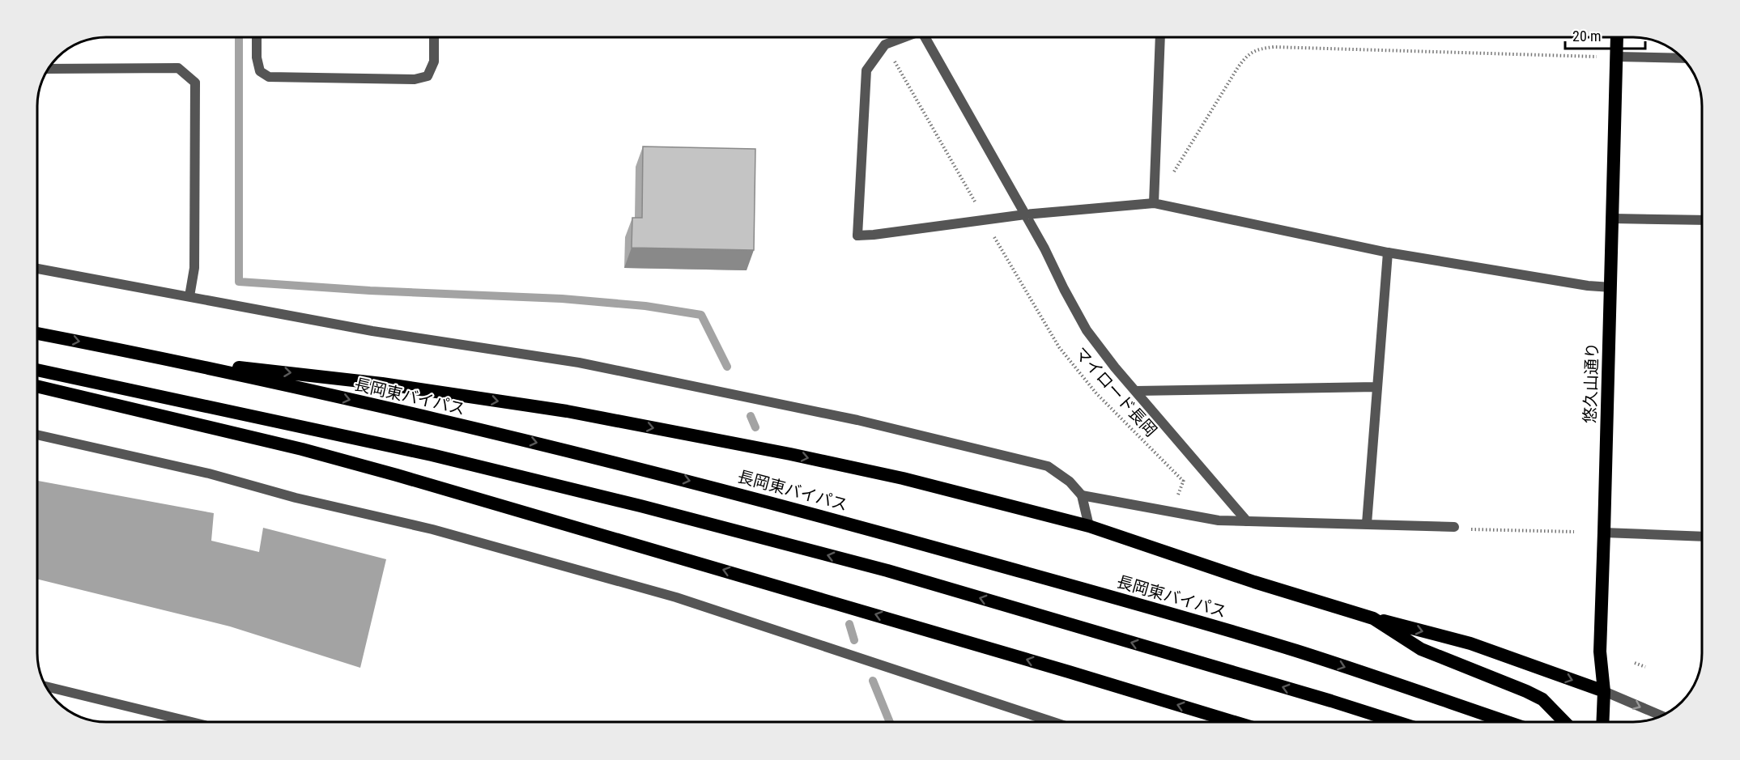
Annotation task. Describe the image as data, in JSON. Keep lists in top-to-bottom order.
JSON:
{
  "streets": {
    "highway": ["悠久山通り", "長岡東バイパス"],
    "path": ["マイロード長岡"]
  },
  "scale_bar": "20 m"
}
